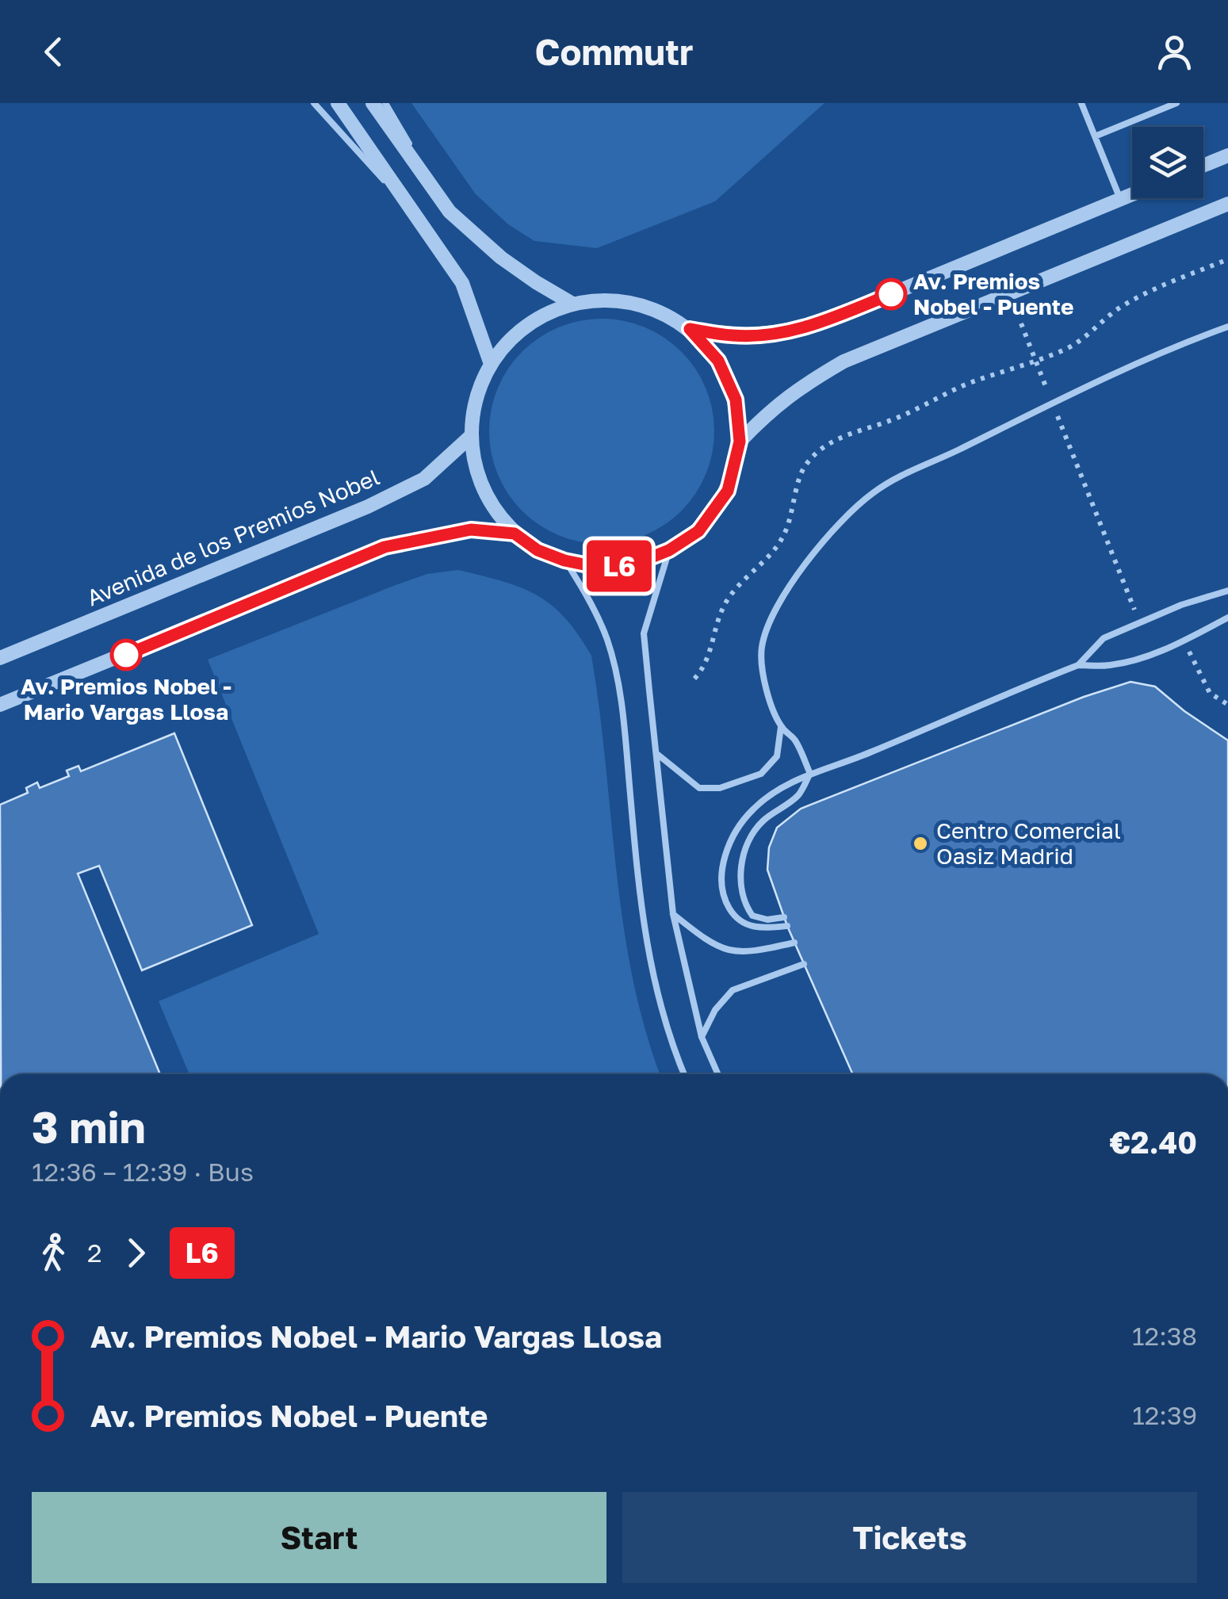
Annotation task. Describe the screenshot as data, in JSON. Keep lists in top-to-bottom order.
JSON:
{
  "streets": {
    "street": ["Avenida de los Premios Nobel"]
  },
  "places": ["Av. Premios Nobel - Puente", "Av. Premios Nobel - Mario Vargas Llosa", "Centro Comercial Oasiz Madrid"],
  "lines": ["bus line L6"],
  "page": {
    "header": "Commutr",
    "on_map": "L6",
    "heading": ["3 min", "12:36 – 12:39 · Bus", "€2.40"],
    "legs": ["2", "L6"],
    "list": [
      {
        "name": "Av. Premios Nobel - Mario Vargas Llosa",
        "value": "12:38"
      },
      {
        "name": "Av. Premios Nobel - Puente",
        "value": "12:39"
      }
    ],
    "buttons": ["Start", "Tickets"]
  }
}
